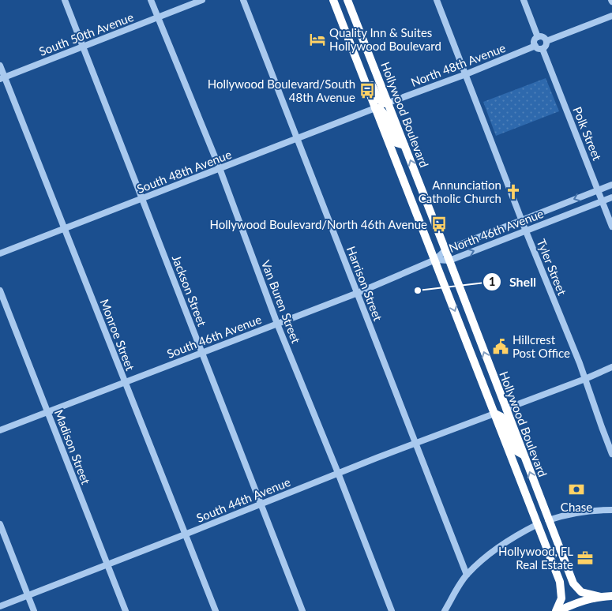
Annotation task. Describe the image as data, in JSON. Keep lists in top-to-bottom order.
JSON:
{
  "streets": {
    "highway": ["Hollywood Boulevard"],
    "street": [
      "South 50th Avenue",
      "North 48th Avenue",
      "Polk Street",
      "South 48th Avenue",
      "North 46th Avenue",
      "Tyler Street",
      "Harrison Street",
      "Jackson Street",
      "Van Buren Street",
      "Monroe Street",
      "South 46th Avenue",
      "Madison Street",
      "South 44th Avenue"
    ]
  },
  "crossings": [
    ["South 50th Avenue", "Jackson Street"],
    ["South 50th Avenue", "Van Buren Street"],
    ["South 50th Avenue", "Monroe Street"],
    ["North 48th Avenue", "Hollywood Boulevard"],
    ["North 48th Avenue", "Polk Street"],
    ["North 48th Avenue", "Tyler Street"],
    ["Hollywood Boulevard", "South 48th Avenue"],
    ["Hollywood Boulevard", "North 46th Avenue"],
    ["Hollywood Boulevard", "South 46th Avenue"],
    ["Hollywood Boulevard", "South 44th Avenue"],
    ["Polk Street", "North 46th Avenue"],
    ["South 48th Avenue", "Harrison Street"],
    ["South 48th Avenue", "Jackson Street"],
    ["South 48th Avenue", "Van Buren Street"],
    ["South 48th Avenue", "Monroe Street"],
    ["North 46th Avenue", "Tyler Street"],
    ["North 46th Avenue", "South 46th Avenue"],
    ["Harrison Street", "South 46th Avenue"],
    ["Harrison Street", "South 44th Avenue"],
    ["Jackson Street", "South 46th Avenue"],
    ["Jackson Street", "South 44th Avenue"],
    ["Van Buren Street", "South 46th Avenue"],
    ["Van Buren Street", "South 44th Avenue"],
    ["Monroe Street", "South 46th Avenue"],
    ["Monroe Street", "South 44th Avenue"],
    ["South 46th Avenue", "Madison Street"],
    ["Madison Street", "South 44th Avenue"]
  ],
  "places": {
    "hotel": ["Quality Inn & Suites Hollywood Boulevard"],
    "bus stop": ["Hollywood Boulevard/South 48th Avenue", "Hollywood Boulevard/North 46th Avenue"],
    "church": ["Annunciation Catholic Church"],
    "other": ["Shell"],
    "public building": ["Hillcrest Post Office"],
    "bank": ["Chase"],
    "office": ["Hollywood, FL Real Estate"]
  }
}
